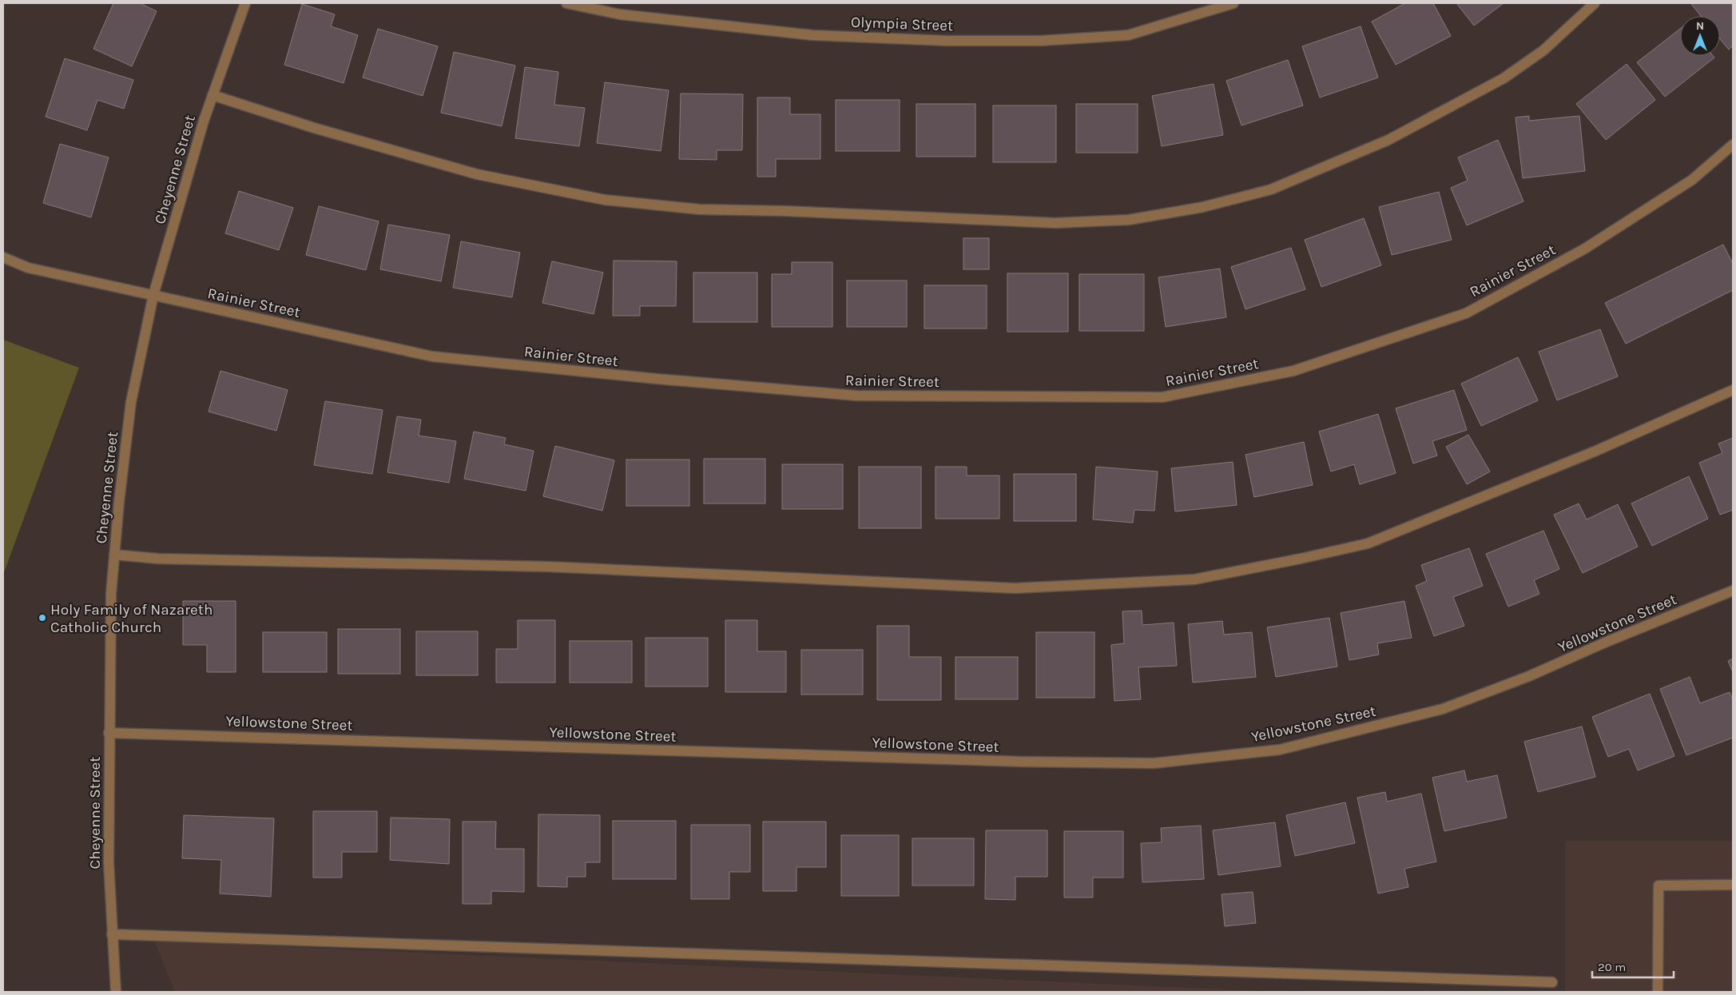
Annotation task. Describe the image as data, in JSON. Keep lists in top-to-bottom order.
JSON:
{
  "streets": {
    "street": [
      "Olympia Street",
      "Cheyenne Street",
      "Rainier Street",
      "Yellowstone Street"
    ]
  },
  "crossings": [
    ["Cheyenne Street", "Rainier Street"],
    ["Cheyenne Street", "Yellowstone Street"]
  ],
  "places": ["Holy Family of Nazareth Catholic Church"],
  "scale_bar": "20 m",
  "north": "top"
}
